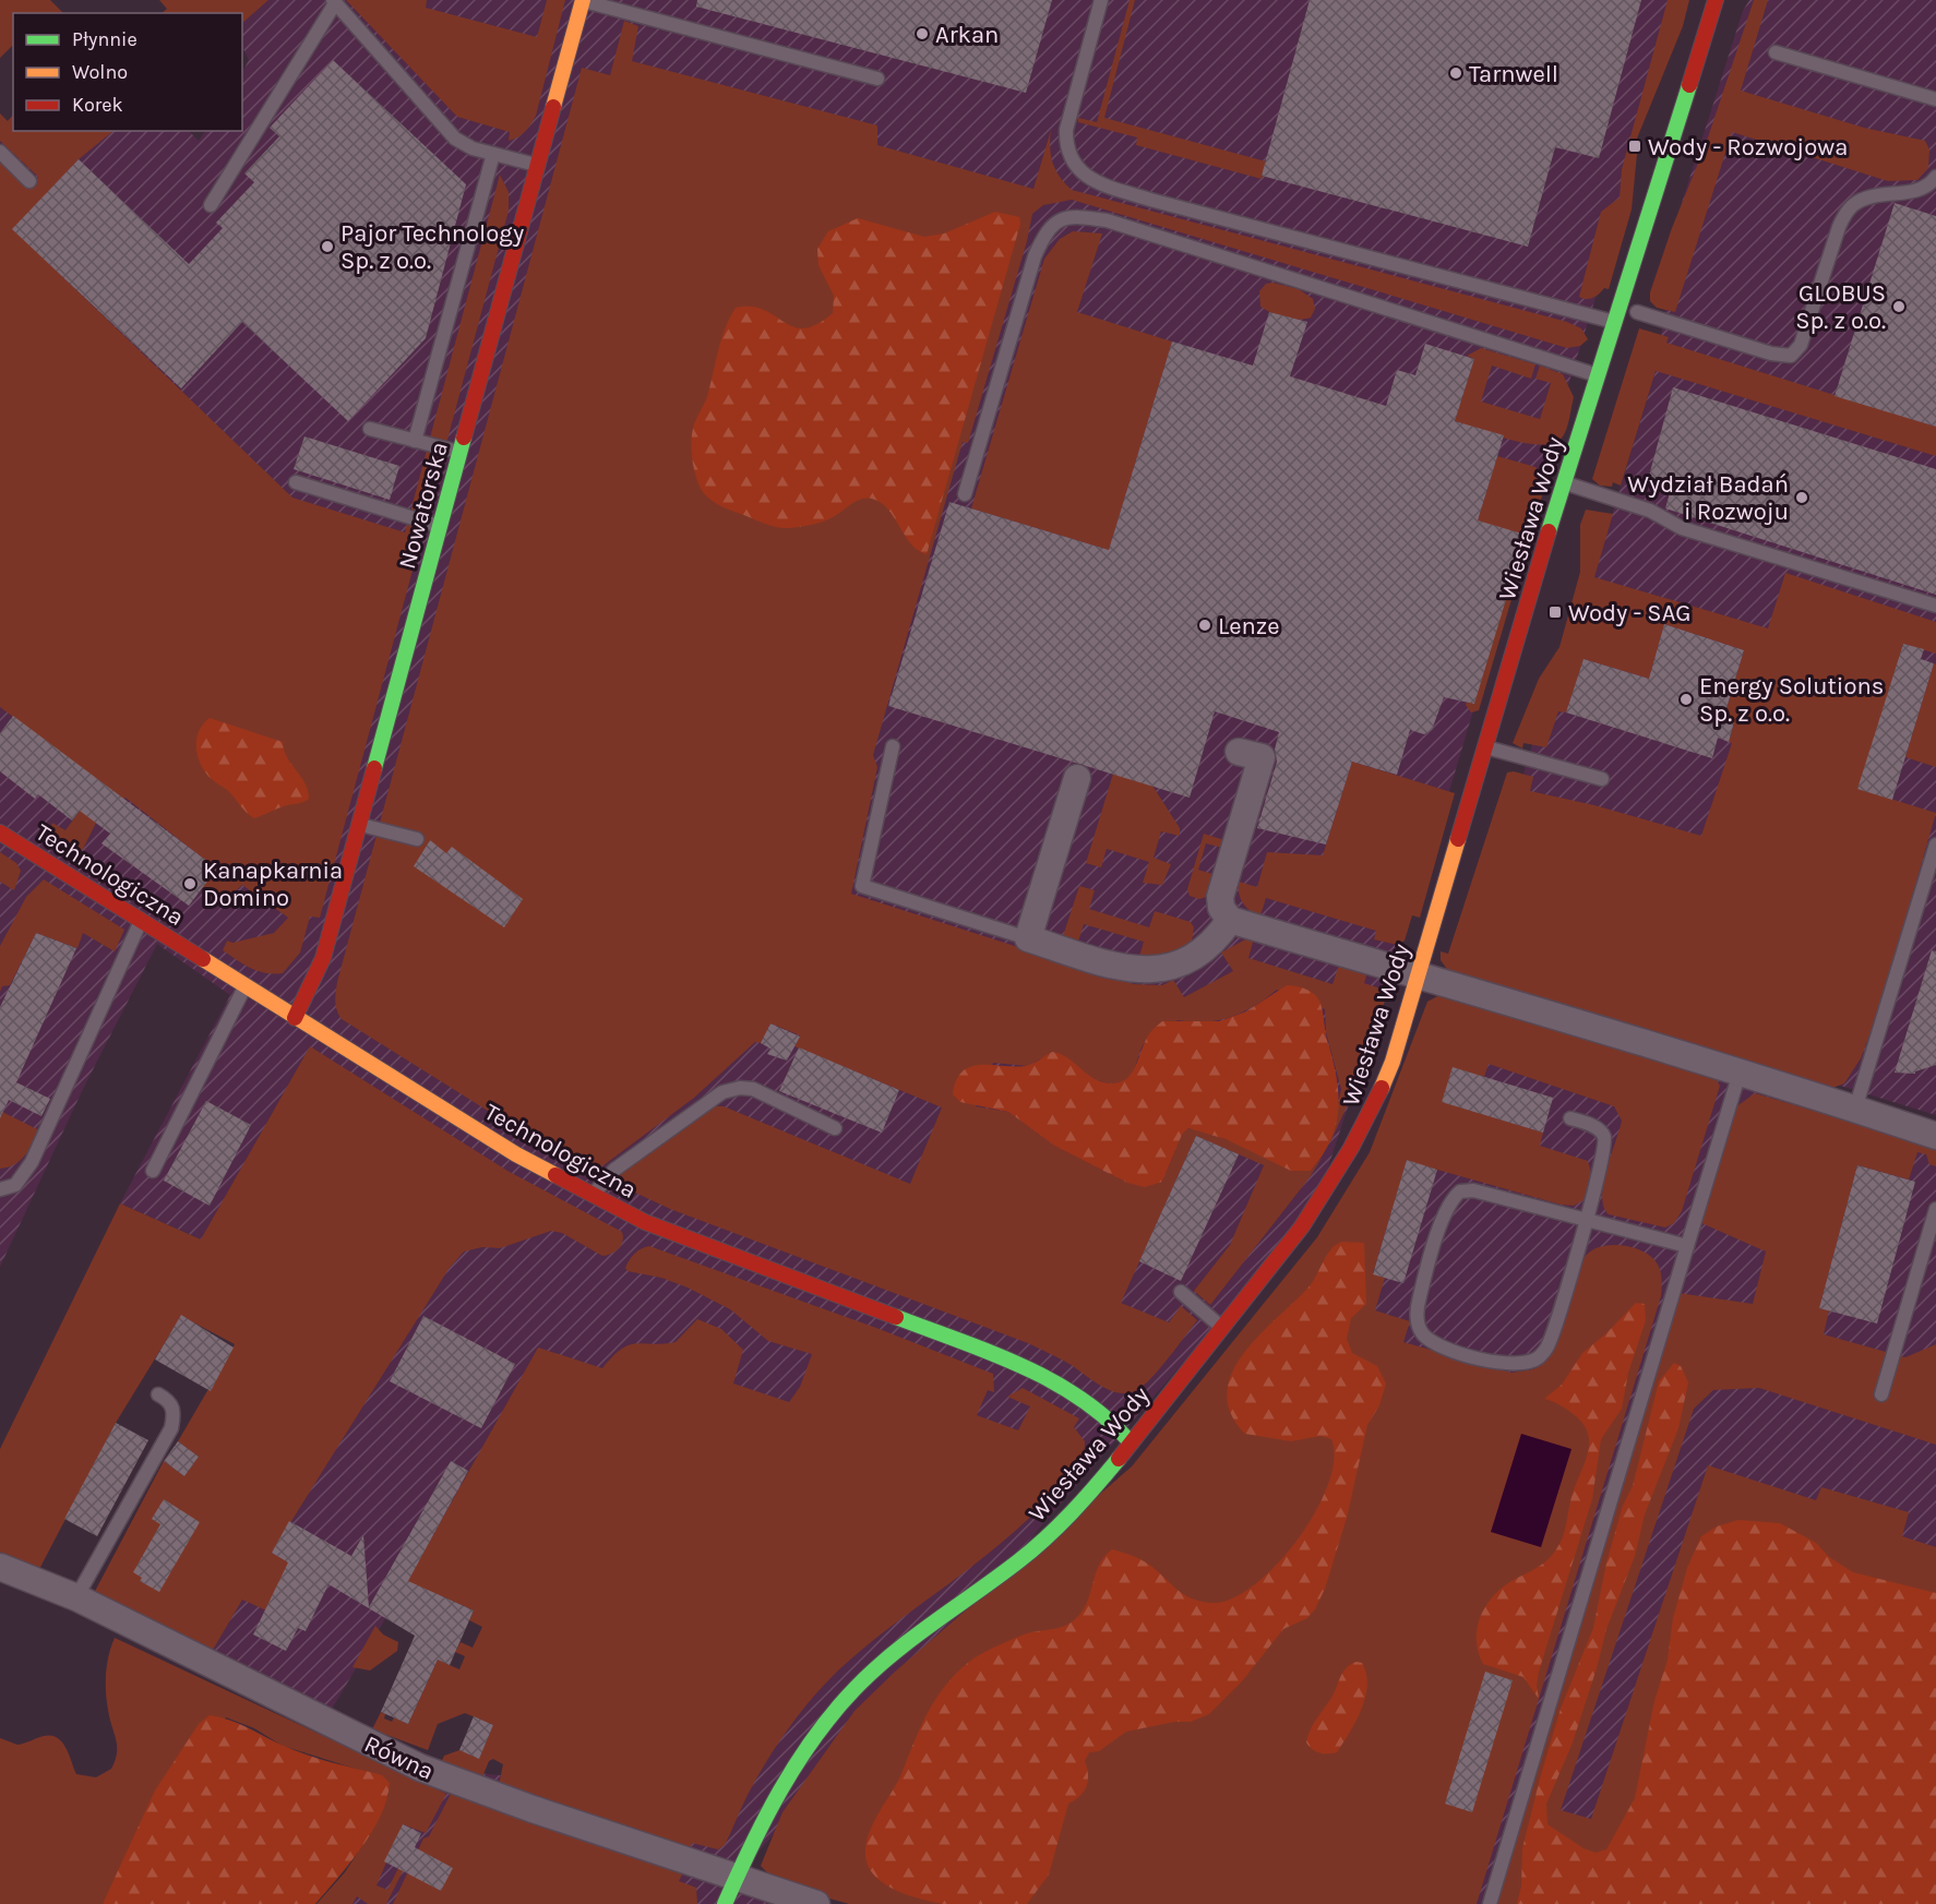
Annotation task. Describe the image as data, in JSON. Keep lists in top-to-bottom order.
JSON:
{
  "streets": {
    "street": [
      "Nowatorska",
      "Wiesława Wody",
      "Technologiczna",
      "Równa"
    ]
  },
  "crossings": [
    ["Nowatorska", "Technologiczna"],
    ["Wiesława Wody", "Technologiczna"],
    ["Wiesława Wody", "Równa"]
  ],
  "places": {
    "other": [
      "Arkan",
      "Tarnwell",
      "Pajor Technology Sp. z o.o.",
      "GLOBUS Sp. z o.o.",
      "Wydział Badań i Rozwoju",
      "Lenze",
      "Energy Solutions Sp. z o.o.",
      "Kanapkarnia Domino"
    ],
    "transit": ["Wody - Rozwojowa", "Wody - SAG"]
  },
  "legend": ["Płynnie", "Wolno", "Korek"]
}
